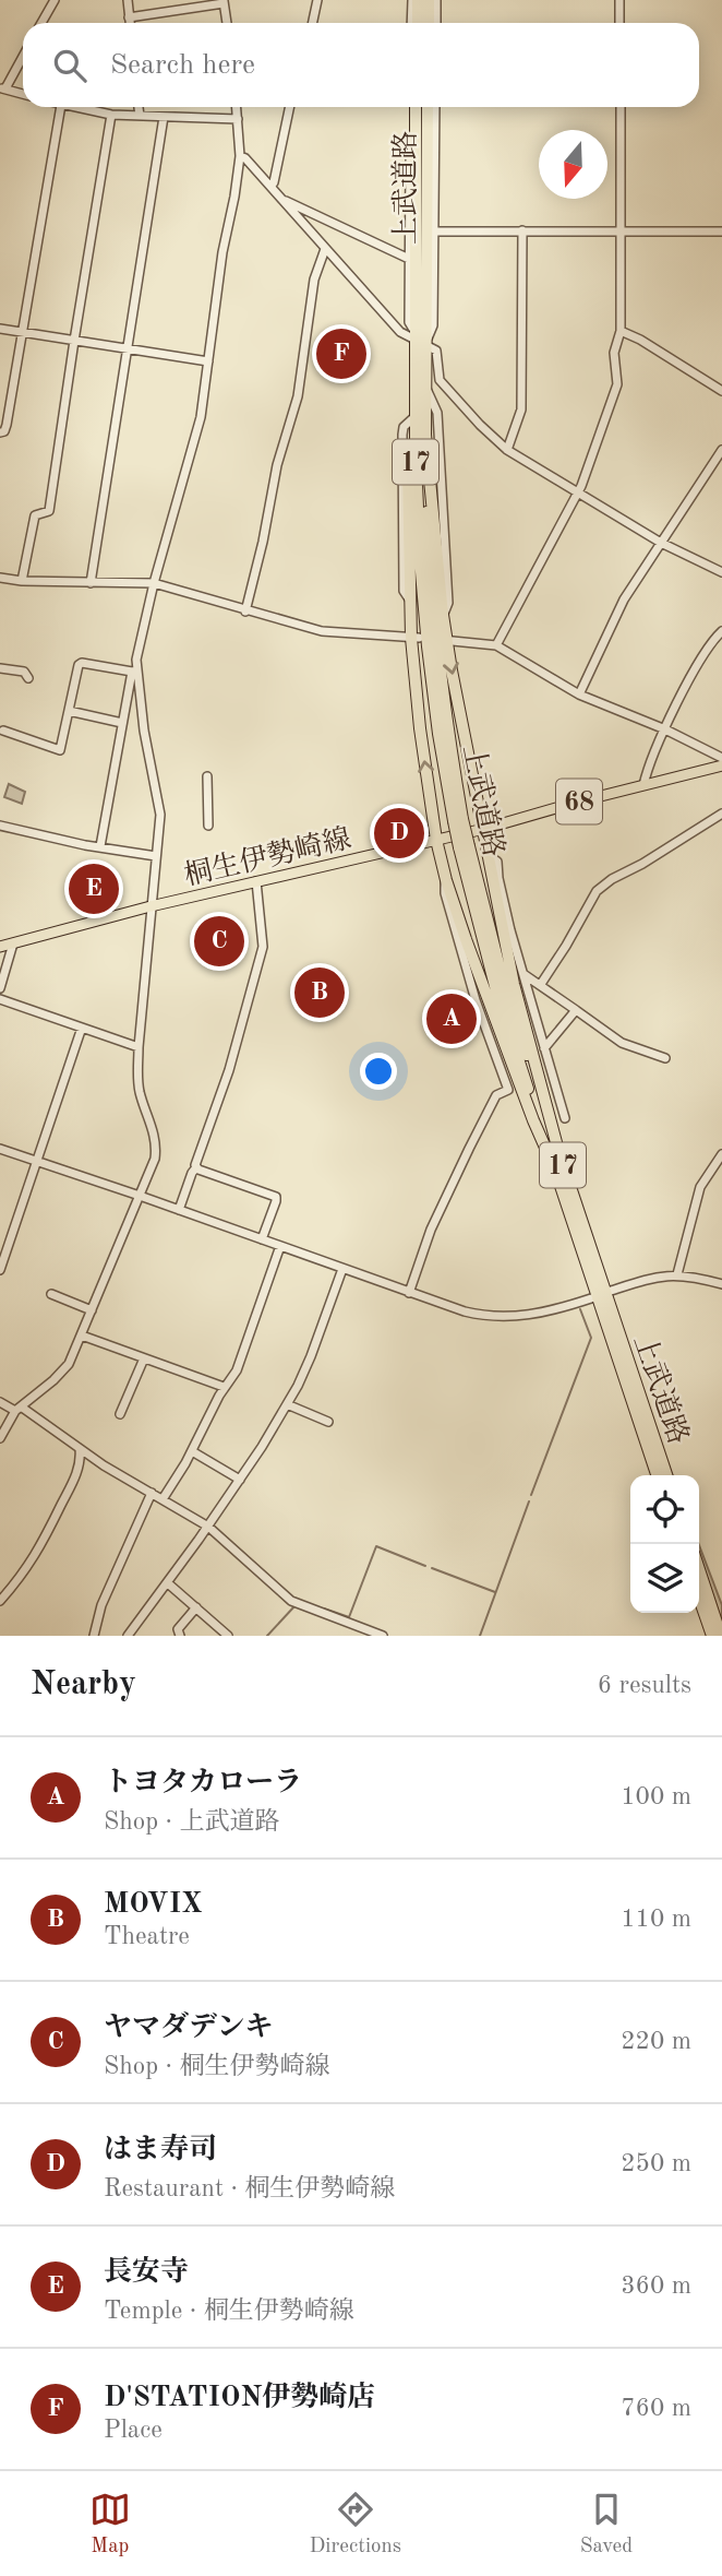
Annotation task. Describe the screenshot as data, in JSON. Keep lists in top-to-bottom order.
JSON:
{
  "streets": {
    "highway": ["上武道路", "17"],
    "main road": ["68", "桐生伊勢崎線"]
  },
  "north": "bottom",
  "page": {
    "search": "Search here",
    "pins": [
      "F",
      "D",
      "E",
      "C",
      "B",
      "A"
    ],
    "heading": ["Nearby", "6 results"],
    "list": [
      {
        "mark": "A",
        "name": "トヨタカローラ",
        "note": "Shop · 上武道路",
        "value": "100 m"
      },
      {
        "mark": "B",
        "name": "MOVIX",
        "note": "Theatre",
        "value": "110 m"
      },
      {
        "mark": "C",
        "name": "ヤマダデンキ",
        "note": "Shop · 桐生伊勢崎線",
        "value": "220 m"
      },
      {
        "mark": "D",
        "name": "はま寿司",
        "note": "Restaurant · 桐生伊勢崎線",
        "value": "250 m"
      },
      {
        "mark": "E",
        "name": "長安寺",
        "note": "Temple · 桐生伊勢崎線",
        "value": "360 m"
      },
      {
        "mark": "F",
        "name": "D'STATION伊勢崎店",
        "note": "Place",
        "value": "760 m"
      }
    ],
    "nav": ["Map", "Directions", "Saved"]
  }
}
